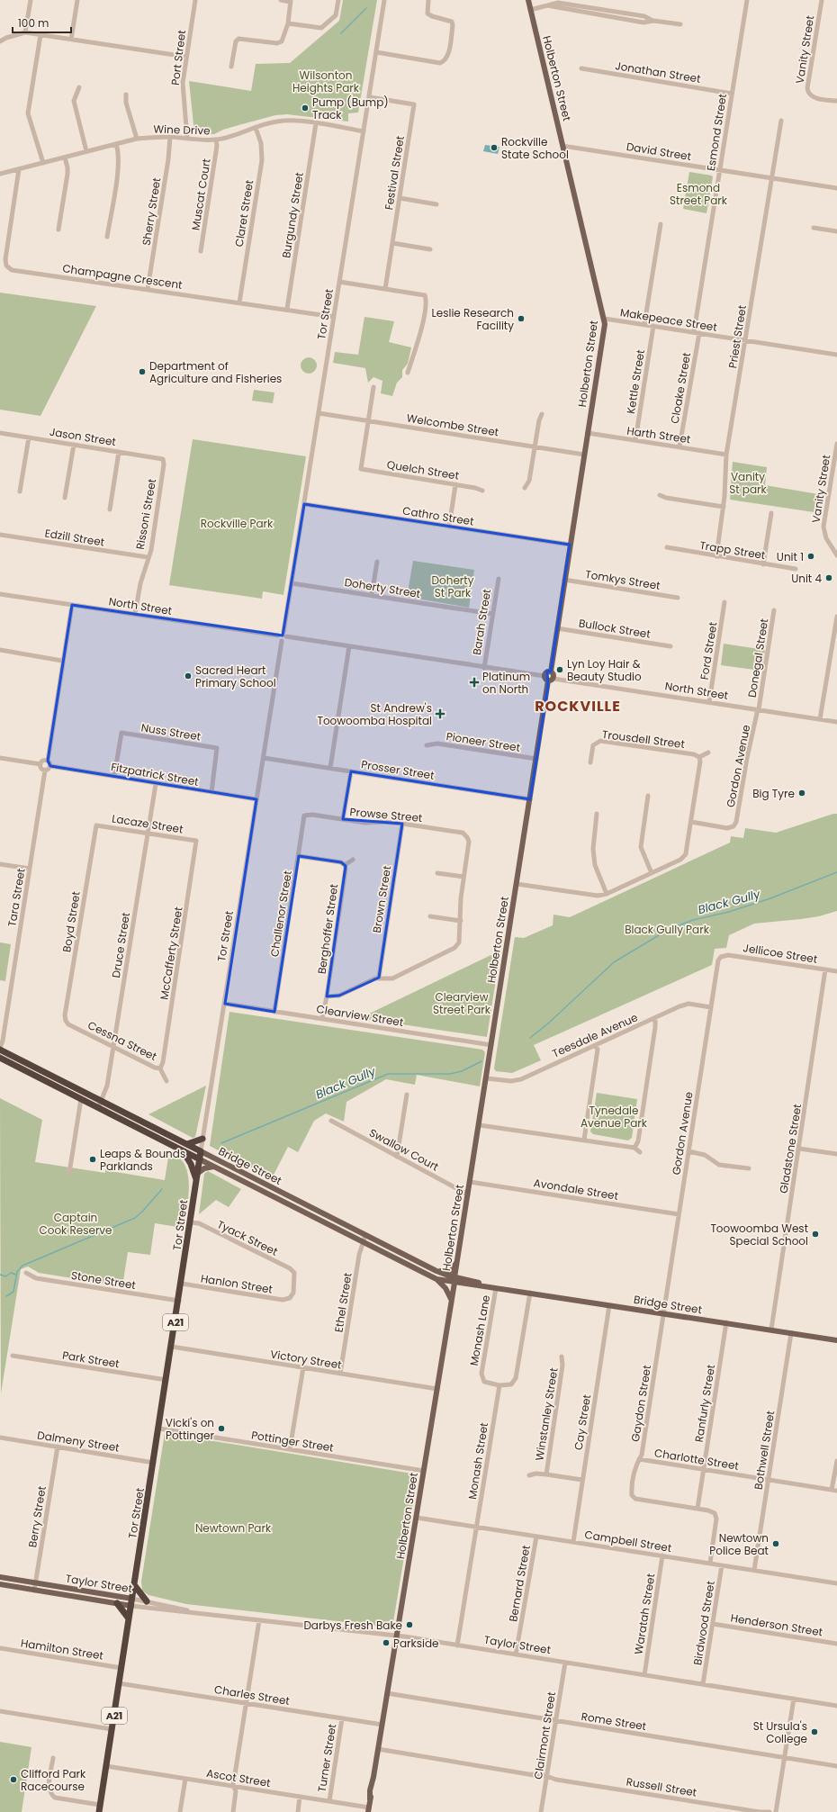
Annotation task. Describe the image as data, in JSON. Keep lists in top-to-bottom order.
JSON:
{
  "streets": {
    "highway": ["Tor Street", "Bridge Street", "A21"],
    "main road": ["Holberton Street", "Taylor Street"],
    "street": [
      "Vanity Street",
      "Port Street",
      "Jonathan Street",
      "Wine Drive",
      "Esmond Street",
      "David Street",
      "Festival Street",
      "Muscat Court",
      "Sherry Street",
      "Claret Street",
      "Burgundy Street",
      "Champagne Crescent",
      "Makepeace Street",
      "Priest Street",
      "Kettle Street",
      "Cloake Street",
      "Welcombe Street",
      "Harth Street",
      "Jason Street",
      "Quelch Street",
      "Rissoni Street",
      "Cathro Street",
      "Edzill Street",
      "Trapp Street",
      "Tomkys Street",
      "Doherty Street",
      "North Street",
      "Barah Street",
      "Bullock Street",
      "Ford Street",
      "Donegal Street",
      "Nuss Street",
      "Trousdell Street",
      "Pioneer Street",
      "Gordon Avenue",
      "Prosser Street",
      "Fitzpatrick Street",
      "Prowse Street",
      "Lacaze Street",
      "Tara Street",
      "Brown Street",
      "Challenor Street",
      "Boyd Street",
      "Berghoffer Street",
      "Druce Street",
      "McCafferty Street",
      "Jellicoe Street",
      "Clearview Street",
      "Teesdale Avenue",
      "Cessna Street",
      "Gladstone Street",
      "Swallow Court",
      "Avondale Street",
      "Tyack Street",
      "Stone Street",
      "Hanlon Street",
      "Ethel Street",
      "Monash Lane",
      "Park Street",
      "Victory Street",
      "Gaydon Street",
      "Ranfurly Street",
      "Winstanley Street",
      "Cay Street",
      "Dalmeny Street",
      "Pottinger Street",
      "Bothwell Street",
      "Charlotte Street",
      "Monash Street",
      "Berry Street",
      "Campbell Street",
      "Bernard Street",
      "Waratah Street",
      "Birdwood Street",
      "Henderson Street",
      "Hamilton Street",
      "Charles Street",
      "Rome Street",
      "Clairmont Street",
      "Turner Street",
      "Ascot Street",
      "Russell Street"
    ]
  },
  "crossings": [
    ["Port Street", "Wine Drive"],
    ["Jonathan Street", "Esmond Street"],
    ["Holberton Street", "David Street"],
    ["Holberton Street", "Makepeace Street"],
    ["Holberton Street", "Welcombe Street"],
    ["Holberton Street", "Harth Street"],
    ["Holberton Street", "Cathro Street"],
    ["Holberton Street", "Tomkys Street"],
    ["Holberton Street", "North Street"],
    ["Holberton Street", "Bullock Street"],
    ["Holberton Street", "Pioneer Street"],
    ["Holberton Street", "Prosser Street"],
    ["Holberton Street", "Clearview Street"],
    ["Holberton Street", "Teesdale Avenue"],
    ["Holberton Street", "Swallow Court"],
    ["Holberton Street", "Bridge Street"],
    ["Holberton Street", "Avondale Street"],
    ["Holberton Street", "Victory Street"],
    ["Holberton Street", "Pottinger Street"],
    ["Holberton Street", "Campbell Street"],
    ["Holberton Street", "Taylor Street"],
    ["Holberton Street", "Charles Street"],
    ["Holberton Street", "Rome Street"],
    ["Holberton Street", "Ascot Street"],
    ["Holberton Street", "Russell Street"],
    ["Wine Drive", "Muscat Court"],
    ["Wine Drive", "Sherry Street"],
    ["Wine Drive", "Claret Street"],
    ["Wine Drive", "Burgundy Street"],
    ["Wine Drive", "Champagne Crescent"],
    ["Wine Drive", "Tor Street"],
    ["Esmond Street", "David Street"],
    ["Esmond Street", "Makepeace Street"],
    ["David Street", "Priest Street"],
    ["Festival Street", "Tor Street"],
    ["Sherry Street", "Champagne Crescent"],
    ["Claret Street", "Champagne Crescent"],
    ["Burgundy Street", "Champagne Crescent"],
    ["Champagne Crescent", "Tor Street"],
    ["Tor Street", "Welcombe Street"],
    ["Tor Street", "Cathro Street"],
    ["Tor Street", "Doherty Street"],
    ["Tor Street", "North Street"],
    ["Tor Street", "Prosser Street"],
    ["Tor Street", "Fitzpatrick Street"],
    ["Tor Street", "Clearview Street"],
    ["Tor Street", "Bridge Street"],
    ["Tor Street", "Tyack Street"],
    ["Tor Street", "Stone Street"],
    ["Tor Street", "Hanlon Street"],
    ["Tor Street", "A21"],
    ["Tor Street", "Park Street"],
    ["Tor Street", "Victory Street"],
    ["Tor Street", "Dalmeny Street"],
    ["Tor Street", "Pottinger Street"],
    ["Tor Street", "Taylor Street"],
    ["Tor Street", "Hamilton Street"],
    ["Tor Street", "Charles Street"],
    ["Tor Street", "Ascot Street"],
    ["Makepeace Street", "Priest Street"],
    ["Makepeace Street", "Kettle Street"],
    ["Makepeace Street", "Cloake Street"],
    ["Priest Street", "Harth Street"],
    ["Priest Street", "Trapp Street"],
    ["Kettle Street", "Harth Street"],
    ["Cloake Street", "Harth Street"],
    ["Welcombe Street", "Quelch Street"],
    ["Jason Street", "Rissoni Street"],
    ["Rissoni Street", "Edzill Street"],
    ["Rissoni Street", "North Street"],
    ["Doherty Street", "Barah Street"],
    ["North Street", "Barah Street"],
    ["North Street", "Ford Street"],
    ["North Street", "Donegal Street"],
    ["North Street", "Gordon Avenue"],
    ["Donegal Street", "Gordon Avenue"],
    ["Nuss Street", "Fitzpatrick Street"],
    ["Gordon Avenue", "Jellicoe Street"],
    ["Gordon Avenue", "Teesdale Avenue"],
    ["Gordon Avenue", "Bridge Street"],
    ["Gordon Avenue", "Avondale Street"],
    ["Gordon Avenue", "Gaydon Street"],
    ["Fitzpatrick Street", "Tara Street"],
    ["Fitzpatrick Street", "Druce Street"],
    ["Prowse Street", "Brown Street"],
    ["Prowse Street", "Challenor Street"],
    ["Lacaze Street", "Boyd Street"],
    ["Lacaze Street", "Druce Street"],
    ["Lacaze Street", "McCafferty Street"],
    ["Tara Street", "Bridge Street"],
    ["Challenor Street", "Clearview Street"],
    ["Boyd Street", "Cessna Street"],
    ["Berghoffer Street", "Clearview Street"],
    ["Druce Street", "Cessna Street"],
    ["Druce Street", "Bridge Street"],
    ["McCafferty Street", "Cessna Street"],
    ["Jellicoe Street", "Gladstone Street"],
    ["Gladstone Street", "Bridge Street"],
    ["Bridge Street", "Ethel Street"],
    ["Bridge Street", "A21"],
    ["Bridge Street", "Monash Lane"],
    ["Bridge Street", "Gaydon Street"],
    ["Bridge Street", "Ranfurly Street"],
    ["Bridge Street", "Cay Street"],
    ["Bridge Street", "Bothwell Street"],
    ["Tyack Street", "Hanlon Street"],
    ["Ethel Street", "Victory Street"],
    ["Monash Lane", "Monash Street"],
    ["Gaydon Street", "Ranfurly Street"],
    ["Gaydon Street", "Charlotte Street"],
    ["Ranfurly Street", "Charlotte Street"],
    ["Winstanley Street", "Cay Street"],
    ["Cay Street", "Campbell Street"],
    ["Dalmeny Street", "Berry Street"],
    ["Bothwell Street", "Charlotte Street"],
    ["Bothwell Street", "Campbell Street"],
    ["Monash Street", "Campbell Street"],
    ["Monash Street", "Taylor Street"],
    ["Berry Street", "Taylor Street"],
    ["Campbell Street", "Bernard Street"],
    ["Campbell Street", "Waratah Street"],
    ["Campbell Street", "Birdwood Street"],
    ["Taylor Street", "Bernard Street"],
    ["Taylor Street", "Waratah Street"],
    ["Taylor Street", "Birdwood Street"],
    ["Taylor Street", "Clairmont Street"],
    ["Birdwood Street", "Henderson Street"],
    ["Charles Street", "Turner Street"],
    ["Rome Street", "Clairmont Street"],
    ["Clairmont Street", "Russell Street"],
    ["Turner Street", "Ascot Street"]
  ],
  "districts": ["ROCKVILLE"],
  "water": ["Black Gully"],
  "parks": [
    "Wilsonton Heights Park",
    "Esmond Street Park",
    "Vanity St park",
    "Rockville Park",
    "Doherty St Park",
    "Black Gully Park",
    "Clearview Street Park",
    "Tynedale Avenue Park",
    "Captain Cook Reserve",
    "Newtown Park"
  ],
  "places": {
    "other": [
      "Pump (Bump) Track",
      "Rockville State School",
      "Leslie Research Facility",
      "Department of Agriculture and Fisheries",
      "Unit 1",
      "Unit 4",
      "Lyn Loy Hair & Beauty Studio",
      "Sacred Heart Primary School",
      "Big Tyre",
      "Leaps & Bounds Parklands",
      "Toowoomba West Special School",
      "Vicki's on Pottinger",
      "Newtown Police Beat",
      "Darbys Fresh Bake",
      "Parkside",
      "St Ursula's College",
      "Clifford Park Racecourse"
    ],
    "health": ["Platinum on North", "St Andrew's Toowoomba Hospital"]
  },
  "scale_bar": "100 m"
}
